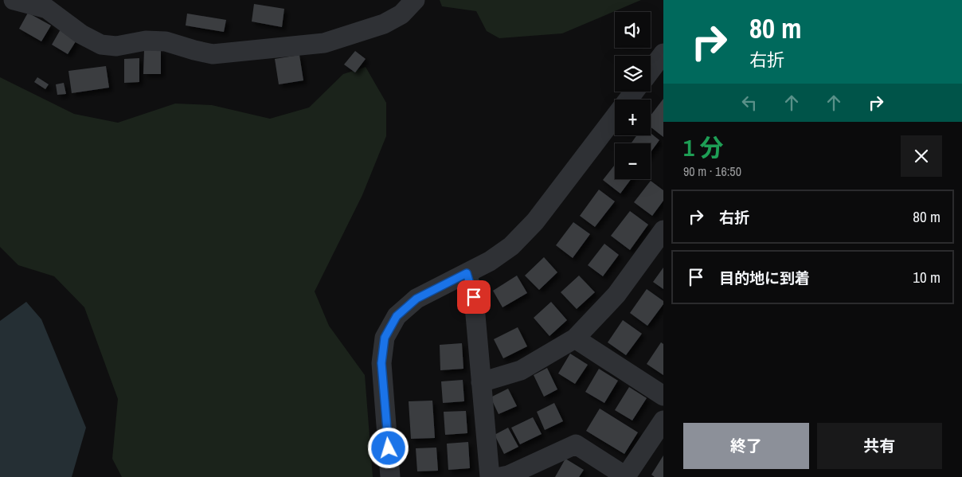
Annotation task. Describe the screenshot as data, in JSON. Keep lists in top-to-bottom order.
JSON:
{
  "page": {
    "turn": ["80 m", "右折"],
    "map_buttons": ["+", "−"],
    "heading": ["1 分", "90 m · 16:50"],
    "list": [
      {
        "name": "右折",
        "value": "80 m"
      },
      {
        "name": "目的地に到着",
        "value": "10 m"
      }
    ],
    "buttons": ["終了", "共有"]
  }
}
